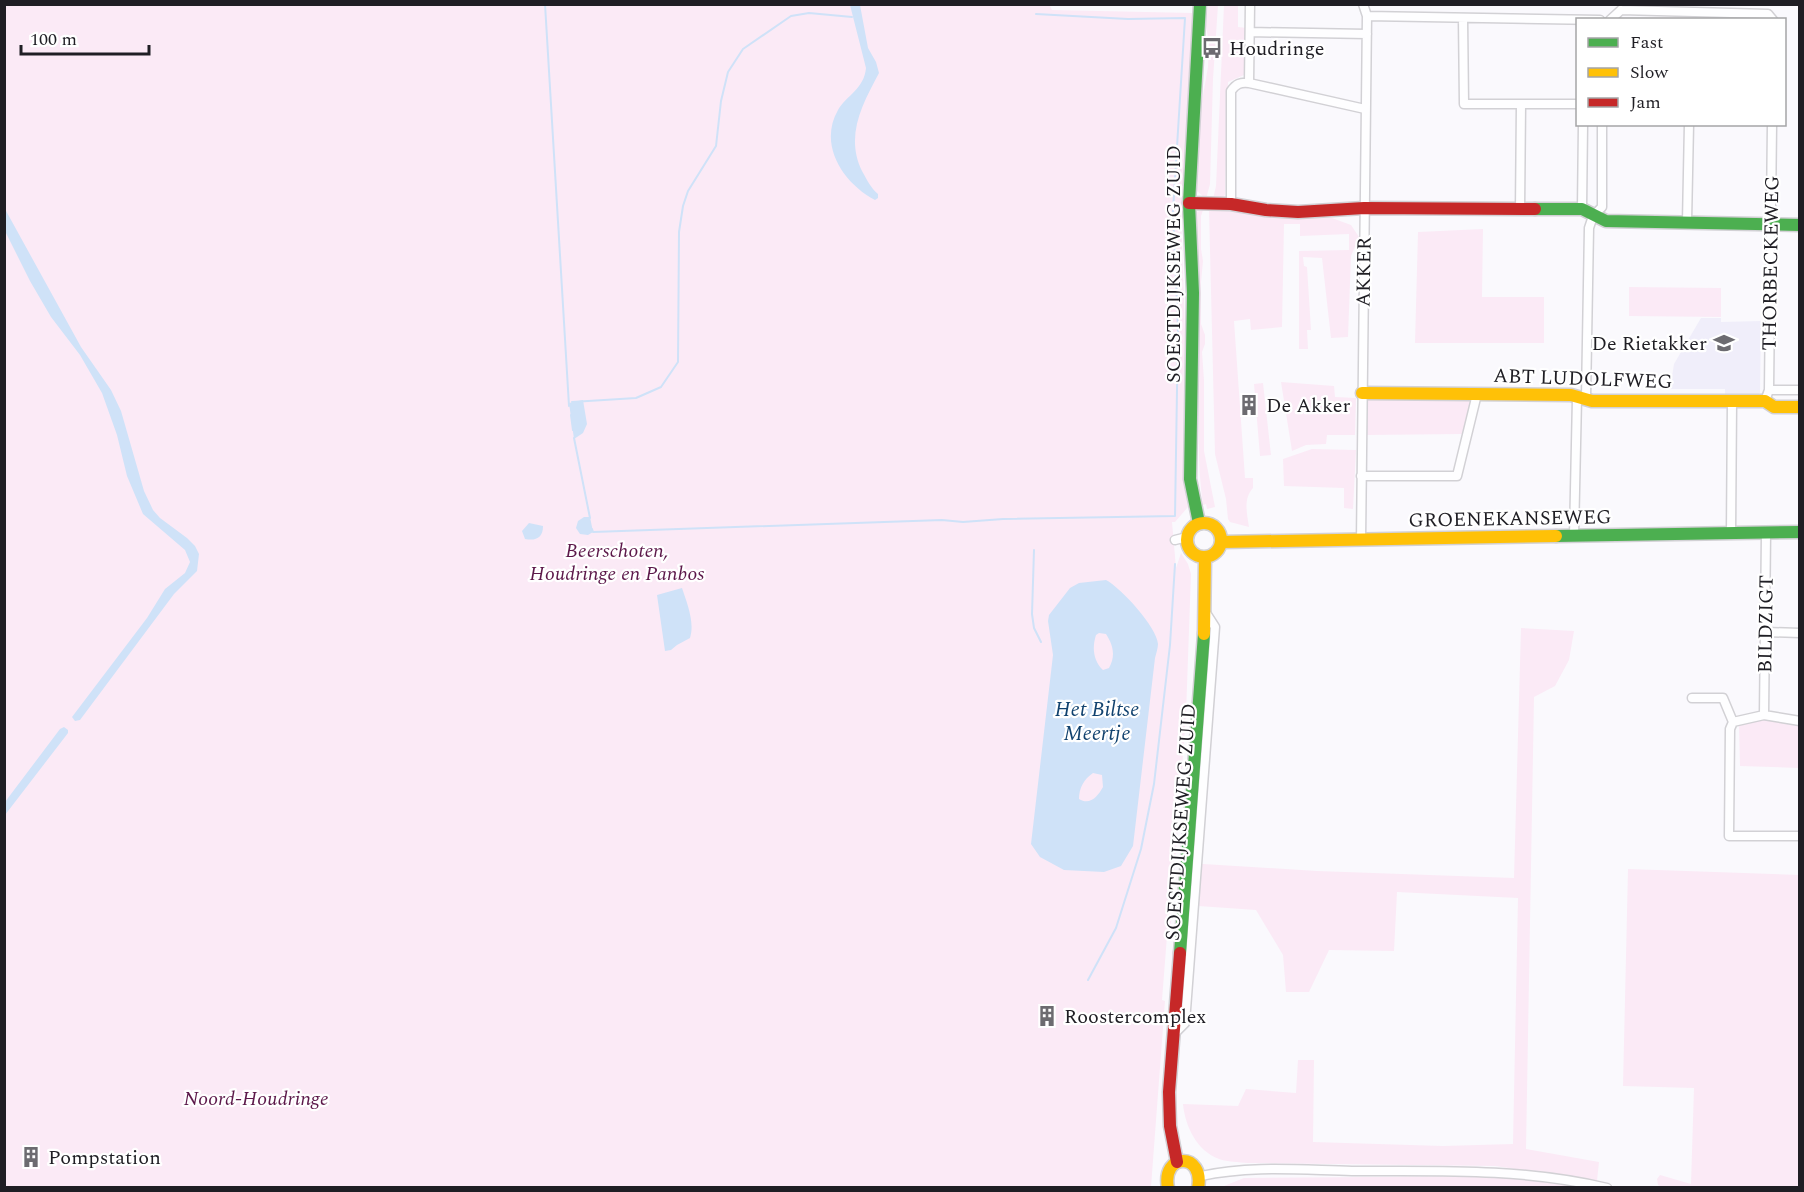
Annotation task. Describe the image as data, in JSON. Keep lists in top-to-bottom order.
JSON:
{
  "streets": {
    "main road": ["SOESTDIJKSEWEG ZUID", "ABT LUDOLFWEG", "GROENEKANSEWEG"],
    "street": ["THORBECKEWEG", "AKKER", "BILDZIGT"]
  },
  "crossings": [
    ["THORBECKEWEG", "ABT LUDOLFWEG"],
    ["SOESTDIJKSEWEG ZUID", "GROENEKANSEWEG"],
    ["AKKER", "ABT LUDOLFWEG"],
    ["AKKER", "GROENEKANSEWEG"],
    ["GROENEKANSEWEG", "BILDZIGT"]
  ],
  "water": ["Het Biltse Meertje"],
  "parks": ["Beerschoten, Houdringe en Panbos", "Noord-Houdringe"],
  "places": {
    "bus stop": ["Houdringe"],
    "school or university": ["De Rietakker"],
    "building": ["De Akker", "Roostercomplex", "Pompstation"]
  },
  "legend": ["Fast", "Slow", "Jam"],
  "scale_bar": "100 m"
}
